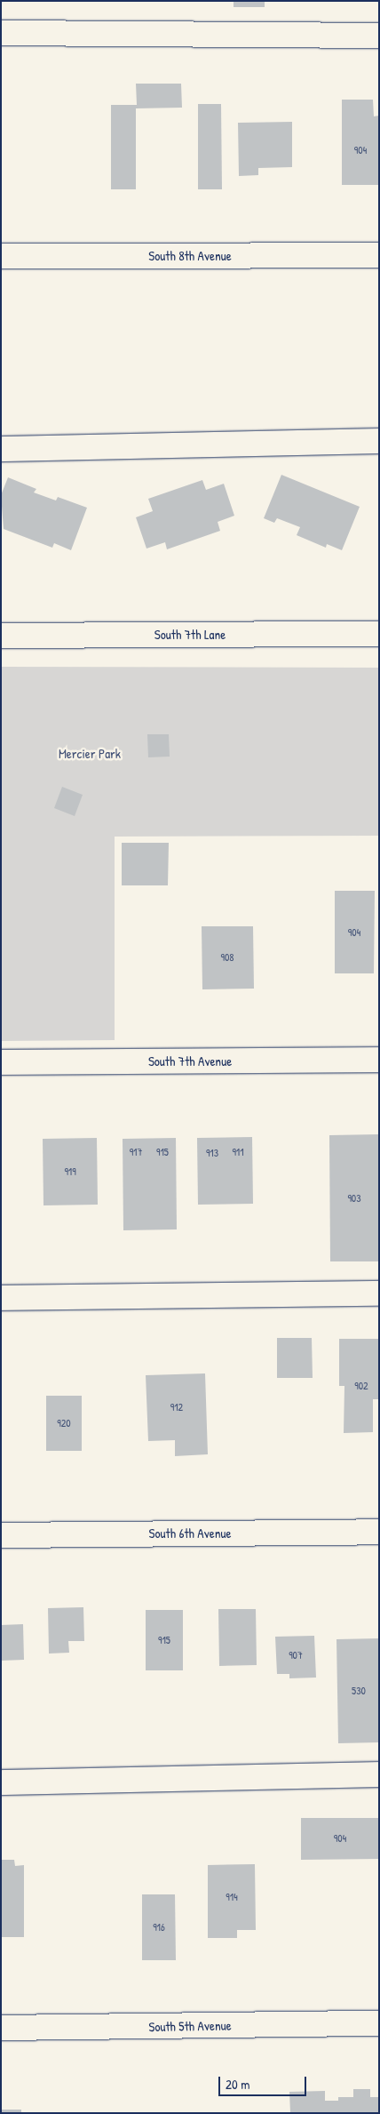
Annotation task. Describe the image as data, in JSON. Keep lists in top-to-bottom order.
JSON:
{
  "streets": {
    "street": [
      "South 8th Avenue",
      "South 7th Lane",
      "South 7th Avenue",
      "South 6th Avenue",
      "South 5th Avenue"
    ]
  },
  "parks": ["Mercier Park"],
  "house_numbers": [
    "904",
    "904",
    "908",
    "917",
    "915",
    "911",
    "913",
    "919",
    "903",
    "902",
    "912",
    "920",
    "915",
    "907",
    "530",
    "904",
    "914",
    "916"
  ],
  "scale_bar": "20 m"
}
